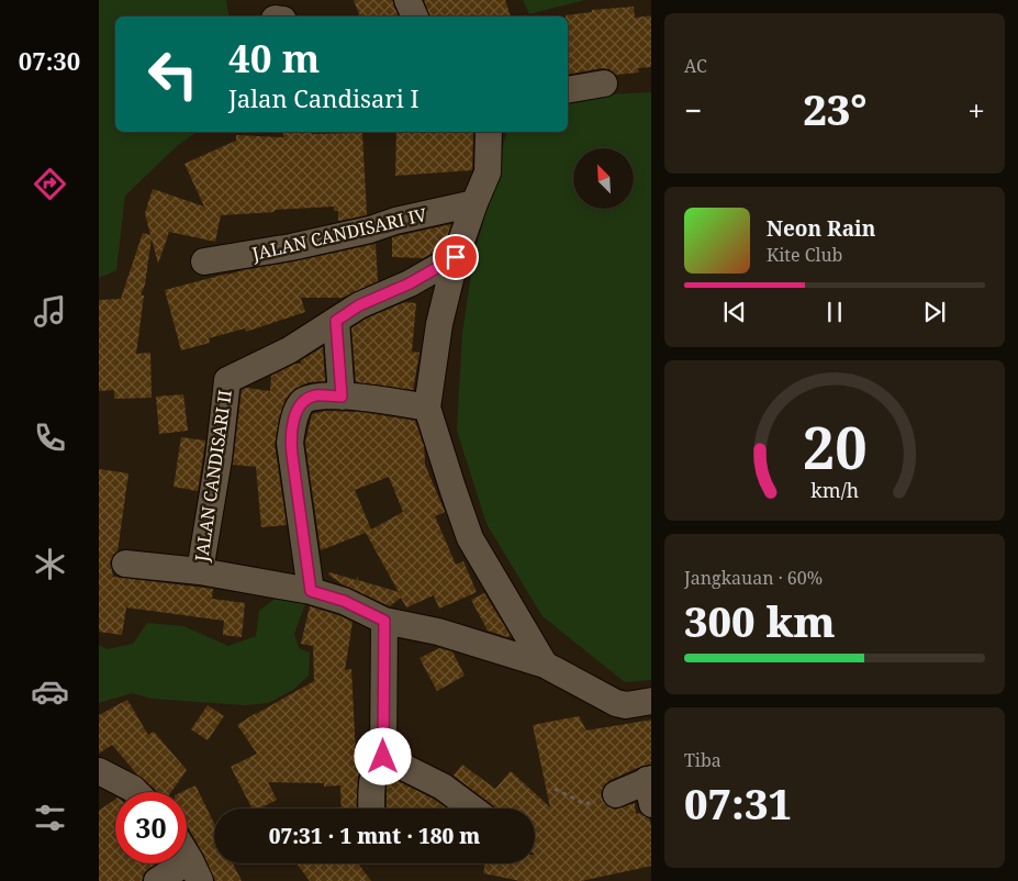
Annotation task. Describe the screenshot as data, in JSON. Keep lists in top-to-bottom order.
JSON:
{
  "streets": {
    "street": ["JALAN CANDISARI IV", "JALAN CANDISARI II"]
  },
  "north": "top left",
  "page": {
    "tabs": "07:30",
    "tile": [
      "AC",
      ["Jangkauan · 60%", "300 km"],
      ["Tiba", "07:31"]
    ],
    "turn": ["40 m", "Jalan Candisari I"],
    "heat": ["−", "23°", "+"],
    "song": ["Neon Rain", "Kite Club"],
    "limit": "30",
    "trip": "07:31 · 1 mnt · 180 m",
    "gauge": ["20", "km/h"]
  }
}
